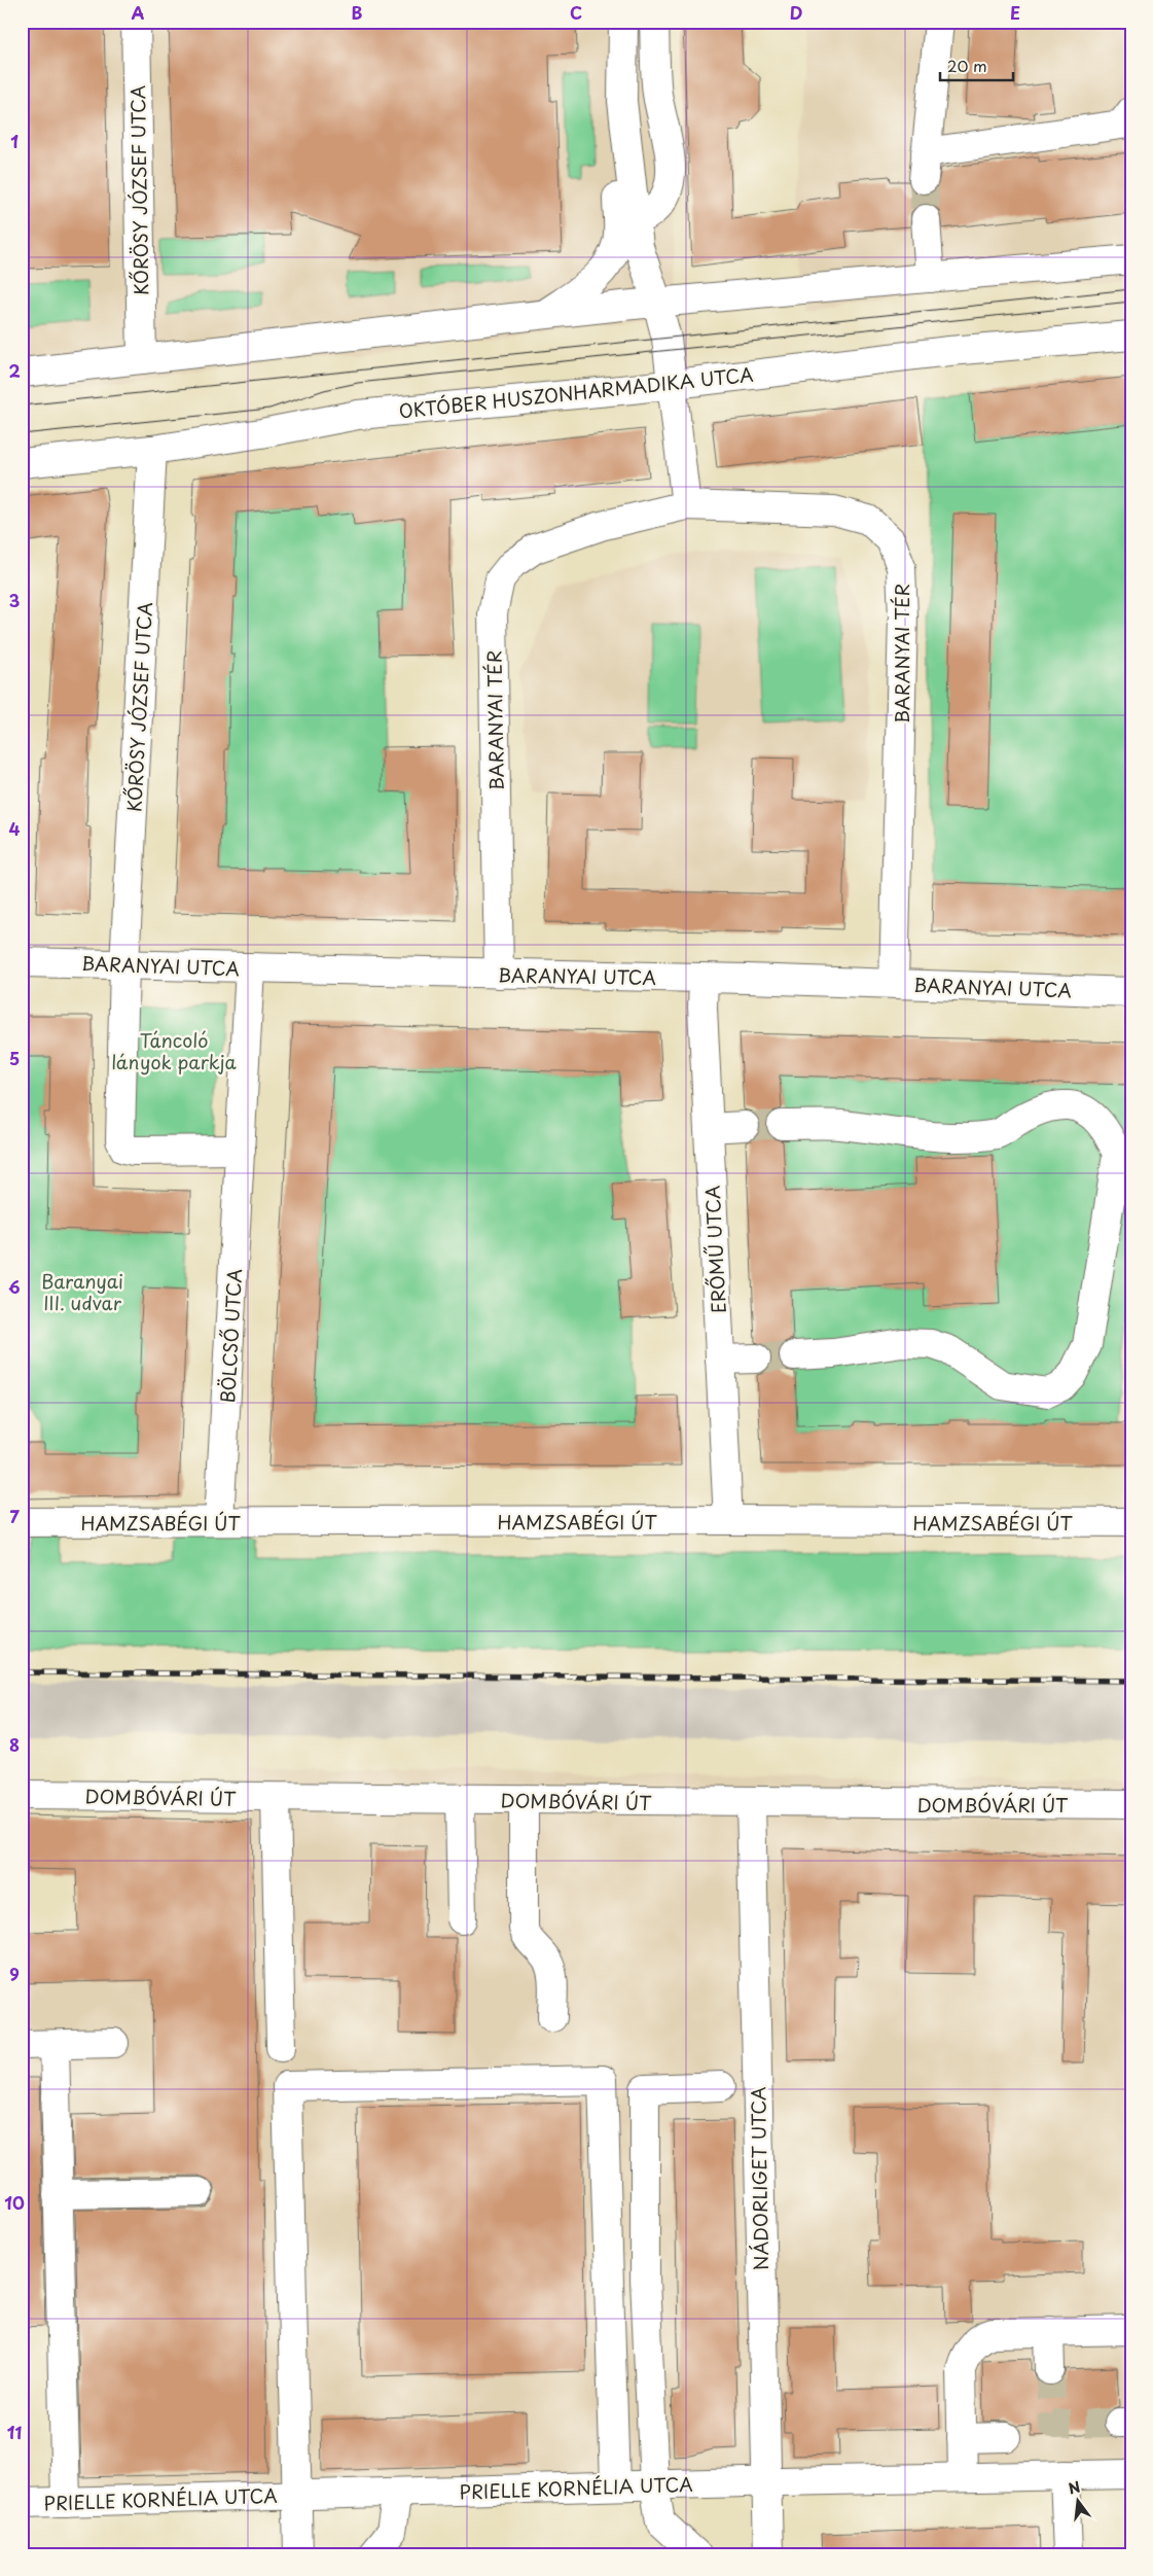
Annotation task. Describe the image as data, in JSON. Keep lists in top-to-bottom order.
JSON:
{
  "streets": {
    "street": [
      "KŐRÖSY JÓZSEF UTCA",
      "OKTÓBER HUSZONHARMADIKA UTCA",
      "BARANYAI TÉR",
      "BARANYAI UTCA",
      "ERŐMŰ UTCA",
      "BÖLCSŐ UTCA",
      "HAMZSABÉGI ÚT",
      "DOMBÓVÁRI ÚT",
      "NÁDORLIGET UTCA",
      "PRIELLE KORNÉLIA UTCA"
    ]
  },
  "crossings": [
    ["KŐRÖSY JÓZSEF UTCA", "OKTÓBER HUSZONHARMADIKA UTCA"],
    ["KŐRÖSY JÓZSEF UTCA", "BARANYAI UTCA"],
    ["BARANYAI TÉR", "BARANYAI UTCA"],
    ["BARANYAI UTCA", "ERŐMŰ UTCA"],
    ["BARANYAI UTCA", "BÖLCSŐ UTCA"],
    ["ERŐMŰ UTCA", "HAMZSABÉGI ÚT"],
    ["BÖLCSŐ UTCA", "HAMZSABÉGI ÚT"],
    ["DOMBÓVÁRI ÚT", "NÁDORLIGET UTCA"],
    ["NÁDORLIGET UTCA", "PRIELLE KORNÉLIA UTCA"]
  ],
  "parks": ["Táncoló lányok parkja", "Baranyai III. udvar"],
  "scale_bar": "20 m",
  "north": "top",
  "grid": {
    "columns": [
      "A",
      "B",
      "C",
      "D",
      "E"
    ],
    "rows": [
      "1",
      "2",
      "3",
      "4",
      "5",
      "6",
      "7",
      "8",
      "9",
      "10",
      "11"
    ]
  }
}
